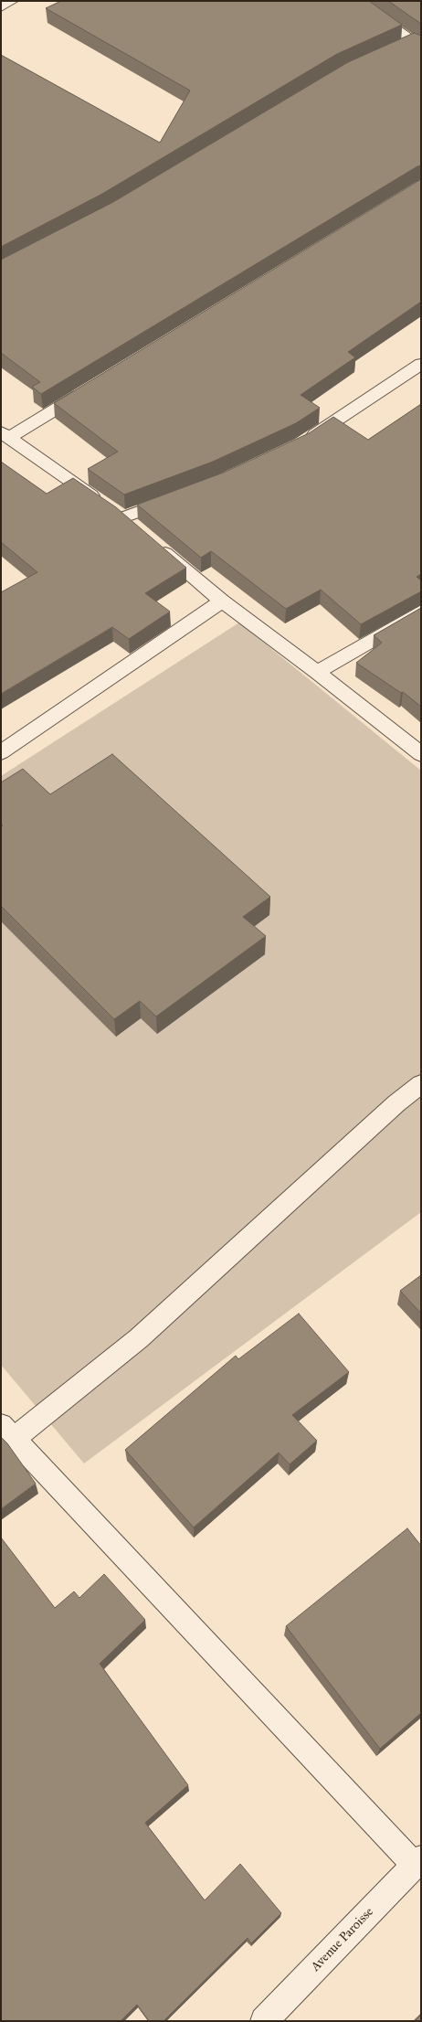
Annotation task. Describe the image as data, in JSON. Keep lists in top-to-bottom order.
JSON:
{
  "streets": {
    "street": ["Avenue Paroisse"]
  }
}
